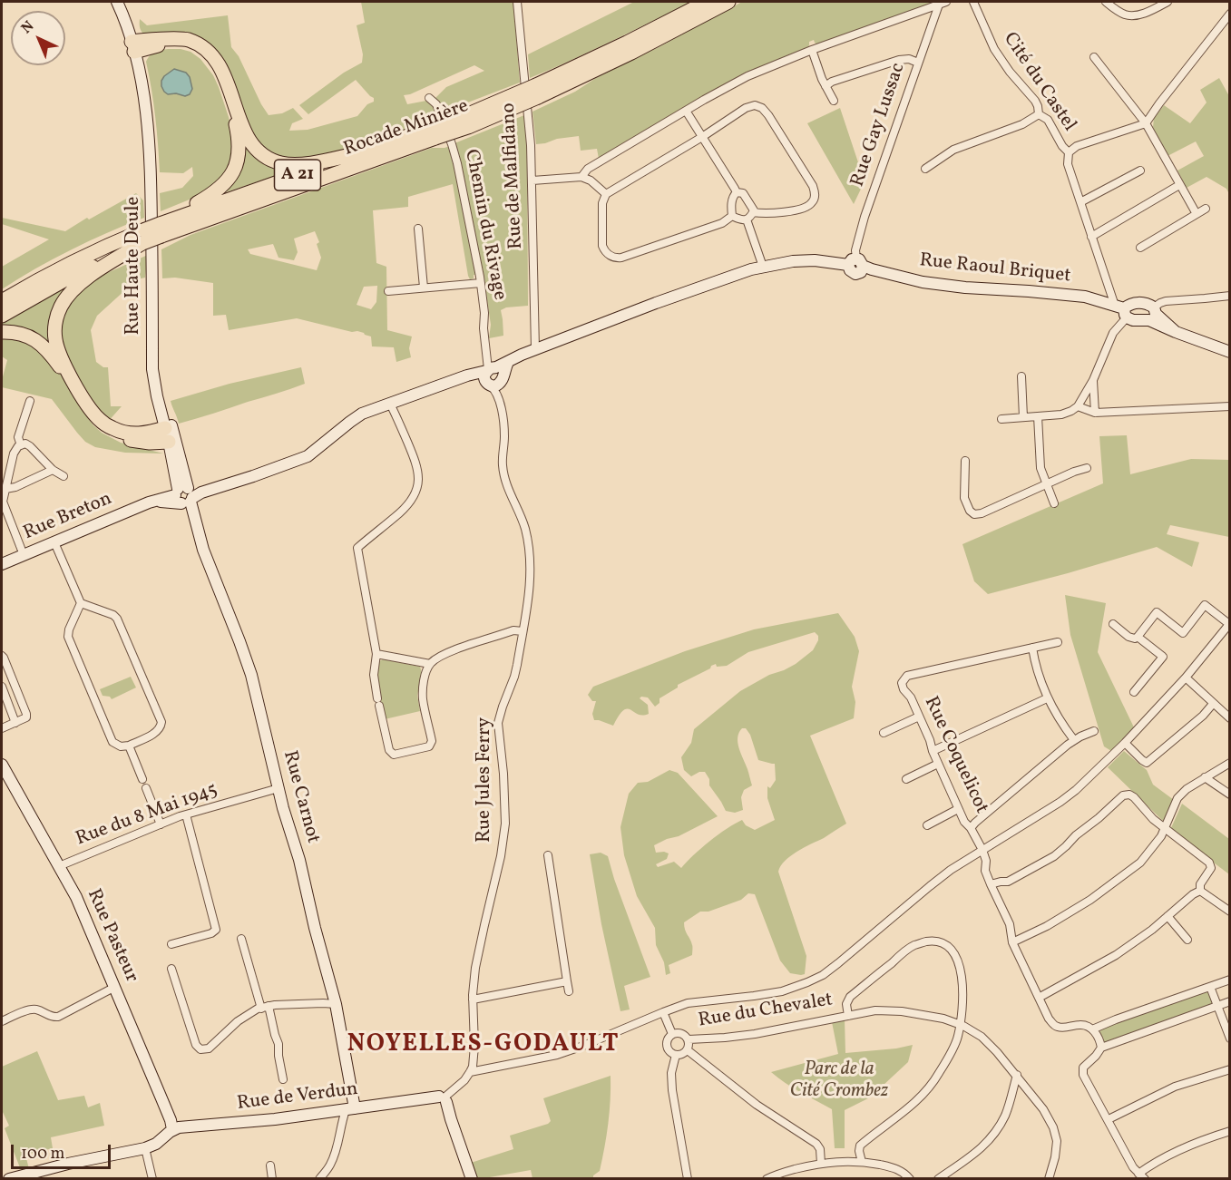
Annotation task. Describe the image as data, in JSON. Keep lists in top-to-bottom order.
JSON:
{
  "streets": {
    "highway": ["Rocade Minière", "A 21"],
    "main road": [
      "Rue Haute Deule",
      "Rue Raoul Briquet",
      "Rue Breton",
      "Rue Carnot",
      "Rue Pasteur",
      "Rue de Verdun"
    ],
    "street": [
      "Cité du Castel",
      "Rue Gay Lussac",
      "Rue de Malfidano",
      "Chemin du Rivage",
      "Rue Coquelicot",
      "Rue Jules Ferry",
      "Rue du 8 Mai 1945",
      "Rue du Chevalet"
    ]
  },
  "crossings": [
    ["Cité du Castel", "Rue Raoul Briquet"],
    ["Rue Gay Lussac", "Rue Raoul Briquet"],
    ["Rue de Malfidano", "Rue Raoul Briquet"],
    ["Chemin du Rivage", "Rue Raoul Briquet"],
    ["Chemin du Rivage", "Rue Jules Ferry"],
    ["Rue Haute Deule", "Rue Breton"],
    ["Rue Haute Deule", "Rue Carnot"],
    ["Rue Raoul Briquet", "Rue Breton"],
    ["Rue Raoul Briquet", "Rue Jules Ferry"],
    ["Rue Breton", "Rue Carnot"],
    ["Rue Carnot", "Rue du 8 Mai 1945"],
    ["Rue Carnot", "Rue de Verdun"],
    ["Rue du 8 Mai 1945", "Rue Pasteur"],
    ["Rue Pasteur", "Rue de Verdun"]
  ],
  "districts": ["NOYELLES-GODAULT"],
  "parks": ["Parc de la Cité Crombez"],
  "scale_bar": "100 m",
  "north": "top left"
}
